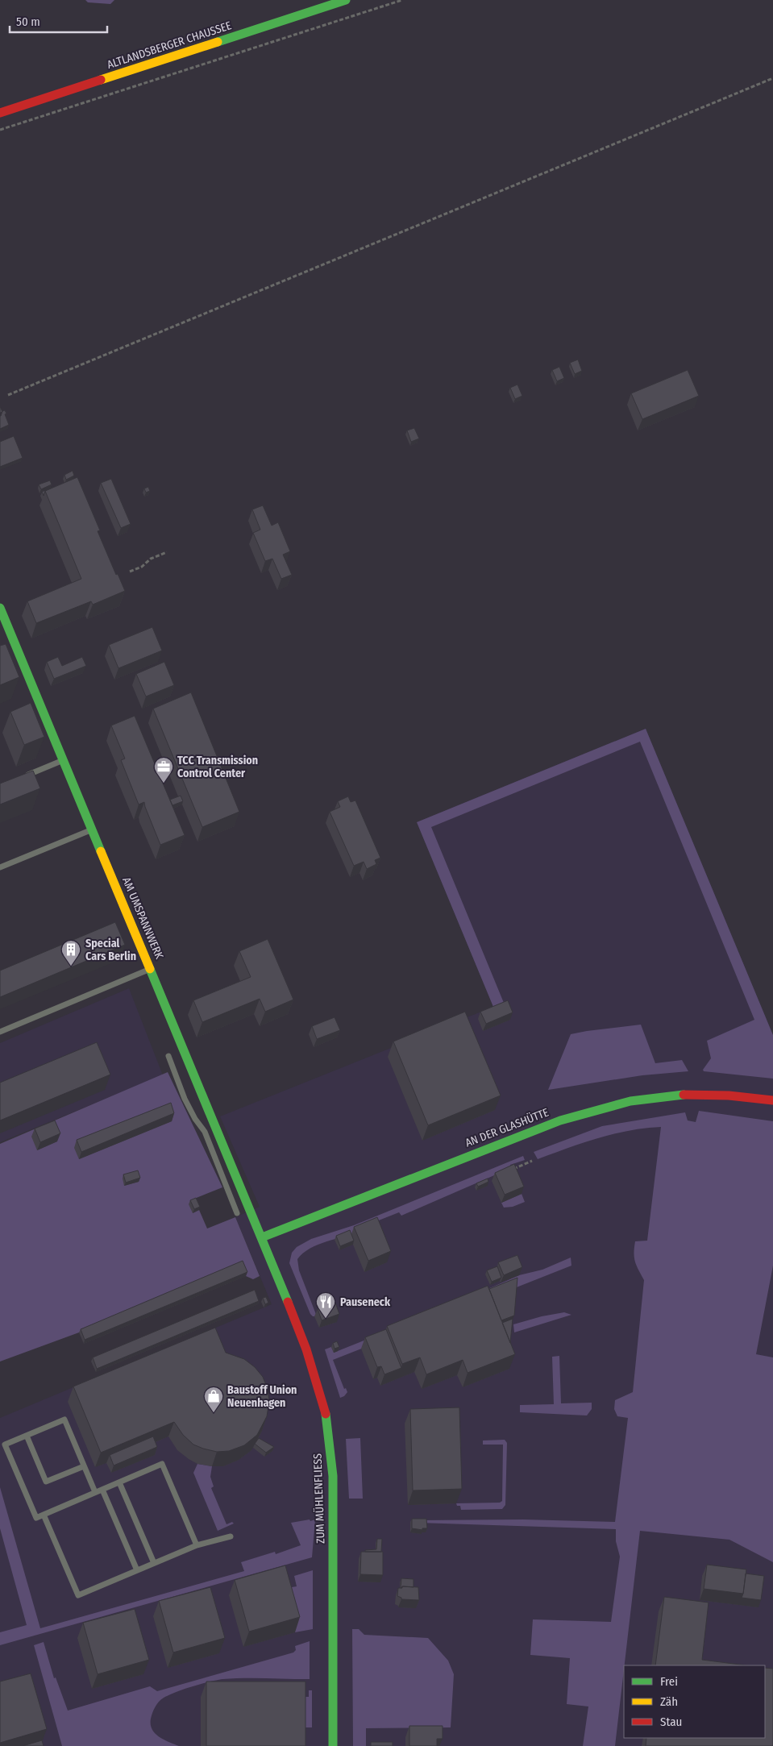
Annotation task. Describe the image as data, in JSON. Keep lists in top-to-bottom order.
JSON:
{
  "streets": {
    "street": [
      "ALTLANDSBERGER CHAUSSEE",
      "AM UMSPANNWERK",
      "AN DER GLASHÜTTE",
      "ZUM MÜHLENFLIESS"
    ]
  },
  "crossings": [
    ["AM UMSPANNWERK", "AN DER GLASHÜTTE"],
    ["AM UMSPANNWERK", "ZUM MÜHLENFLIESS"],
    ["AN DER GLASHÜTTE", "ZUM MÜHLENFLIESS"]
  ],
  "places": {
    "office": ["TCC Transmission Control Center"],
    "building": ["Special Cars Berlin"],
    "restaurant": ["Pauseneck"],
    "shop": ["Baustoff Union Neuenhagen"]
  },
  "legend": ["Frei", "Zäh", "Stau"],
  "scale_bar": "50 m"
}
